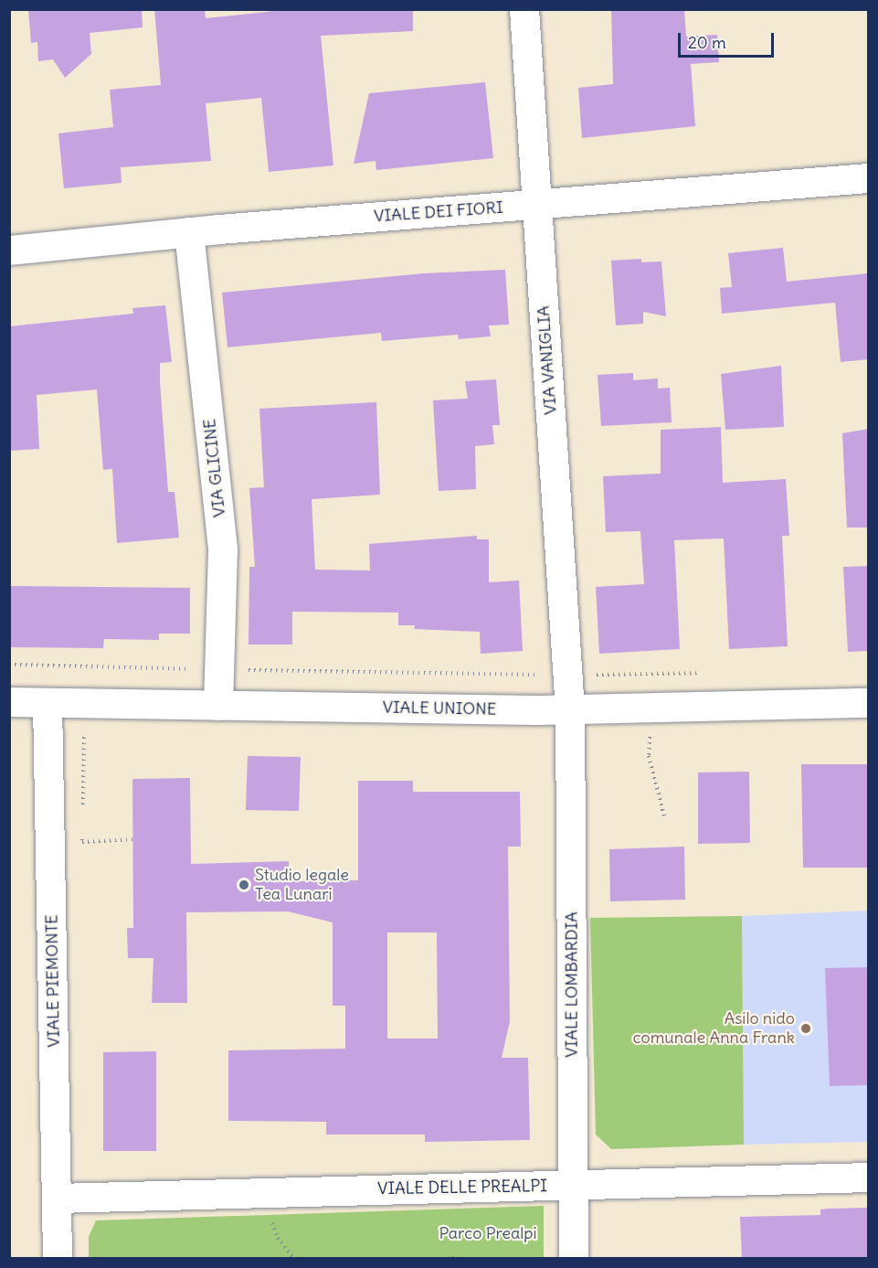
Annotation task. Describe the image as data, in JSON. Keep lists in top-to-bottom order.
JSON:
{
  "streets": {
    "street": [
      "VIALE DEI FIORI",
      "VIA VANIGLIA",
      "VIA GLICINE",
      "VIALE UNIONE",
      "VIALE PIEMONTE",
      "VIALE LOMBARDIA",
      "VIALE DELLE PREALPI"
    ]
  },
  "crossings": [
    ["VIALE DEI FIORI", "VIA VANIGLIA"],
    ["VIALE DEI FIORI", "VIA GLICINE"],
    ["VIA VANIGLIA", "VIALE UNIONE"],
    ["VIA VANIGLIA", "VIALE LOMBARDIA"],
    ["VIA GLICINE", "VIALE UNIONE"],
    ["VIALE UNIONE", "VIALE PIEMONTE"],
    ["VIALE UNIONE", "VIALE LOMBARDIA"],
    ["VIALE PIEMONTE", "VIALE DELLE PREALPI"],
    ["VIALE LOMBARDIA", "VIALE DELLE PREALPI"]
  ],
  "parks": ["Parco Prealpi"],
  "places": ["Studio legale Tea Lunari", "Asilo nido comunale Anna Frank"],
  "scale_bar": "20 m"
}
